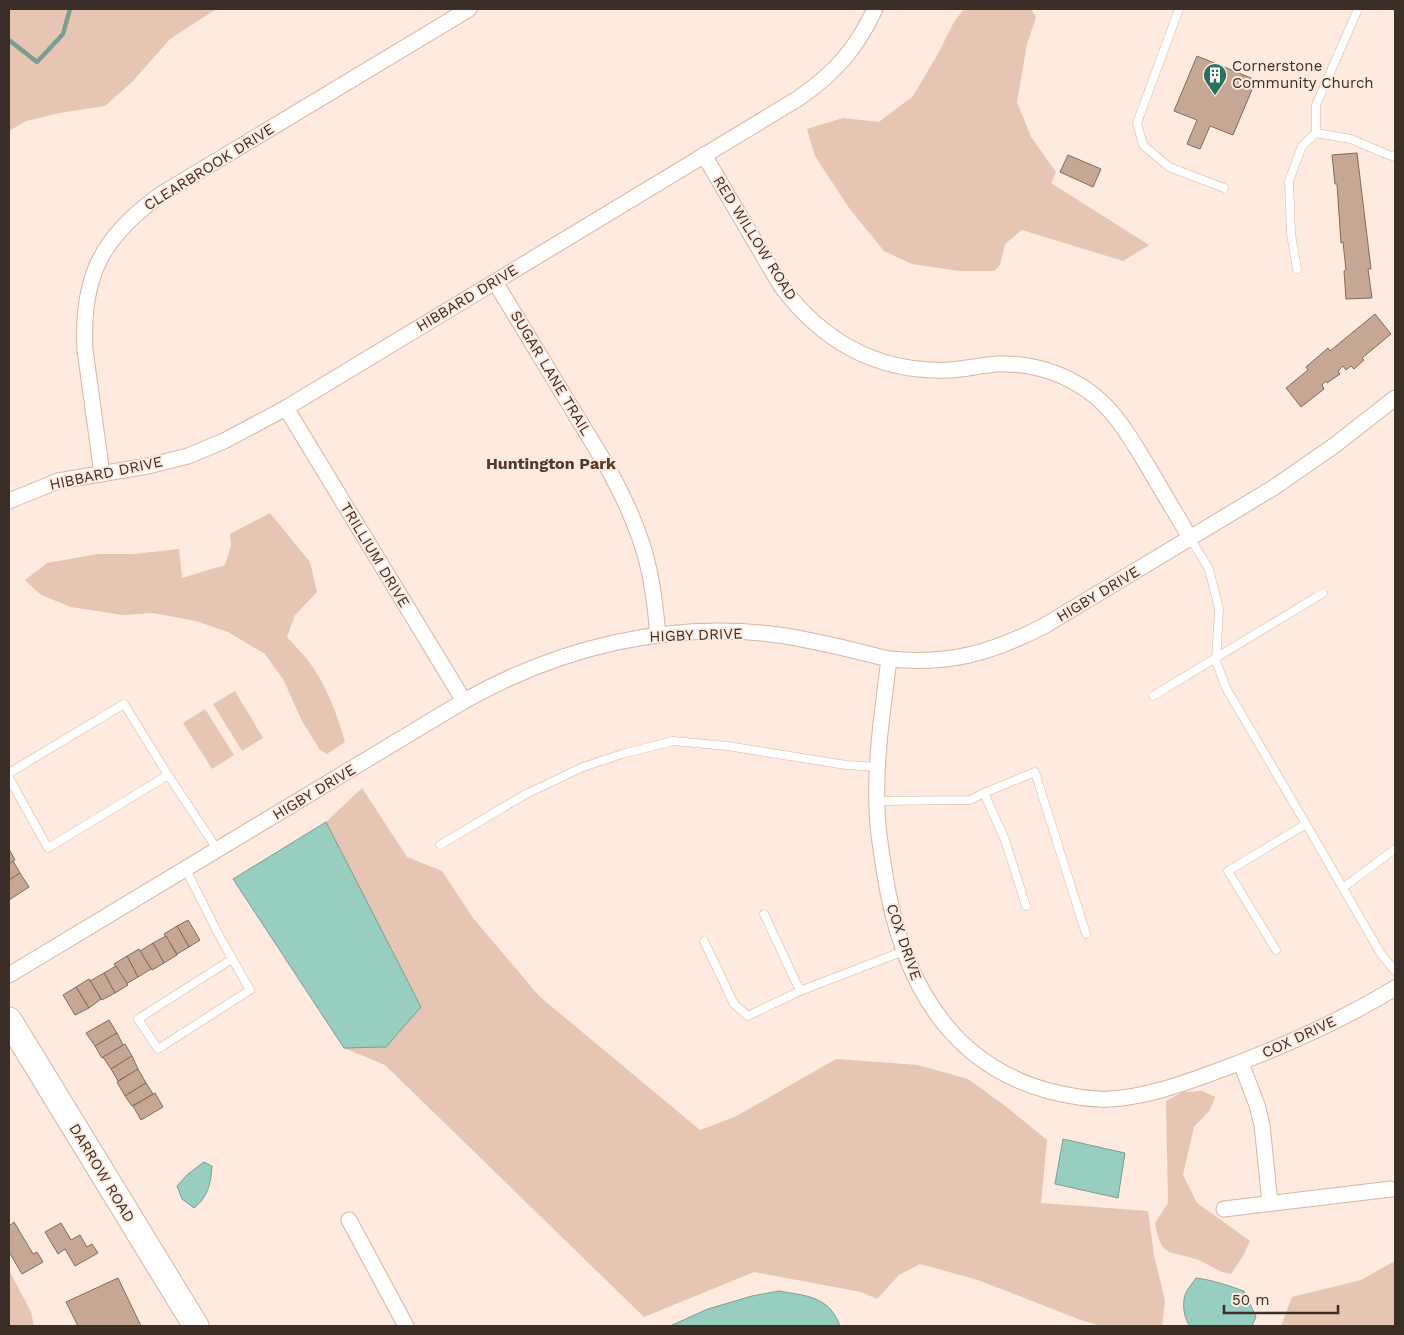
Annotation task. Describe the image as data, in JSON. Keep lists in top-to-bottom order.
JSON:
{
  "streets": {
    "main road": ["DARROW ROAD"],
    "street": [
      "CLEARBROOK DRIVE",
      "RED WILLOW ROAD",
      "HIBBARD DRIVE",
      "SUGAR LANE TRAIL",
      "TRILLIUM DRIVE",
      "HIGBY DRIVE",
      "COX DRIVE"
    ]
  },
  "crossings": [
    ["CLEARBROOK DRIVE", "HIBBARD DRIVE"],
    ["RED WILLOW ROAD", "HIBBARD DRIVE"],
    ["RED WILLOW ROAD", "HIGBY DRIVE"],
    ["HIBBARD DRIVE", "SUGAR LANE TRAIL"],
    ["HIBBARD DRIVE", "TRILLIUM DRIVE"],
    ["SUGAR LANE TRAIL", "HIGBY DRIVE"],
    ["TRILLIUM DRIVE", "HIGBY DRIVE"],
    ["HIGBY DRIVE", "COX DRIVE"]
  ],
  "districts": ["Huntington Park"],
  "places": {
    "building": ["Cornerstone Community Church"]
  },
  "scale_bar": "50 m"
}
